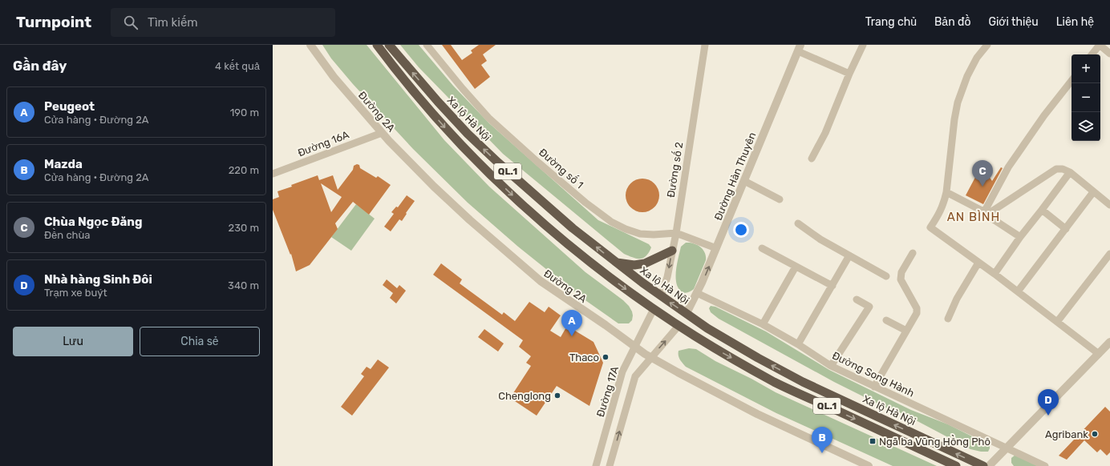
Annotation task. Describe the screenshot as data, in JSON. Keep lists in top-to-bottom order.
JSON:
{
  "streets": {
    "highway": ["Xa lộ Hà Nội", "QL.1"],
    "street": [
      "Đường 2A",
      "Đường 16A",
      "Đường số 1",
      "Đường số 2",
      "Đường Hàn Thuyên",
      "Đường Song Hành",
      "Đường 17A"
    ]
  },
  "crossings": [
    ["Đường 2A", "Đường 16A"],
    ["Đường 2A", "Đường 17A"],
    ["Xa lộ Hà Nội", "Đường số 2"],
    ["Xa lộ Hà Nội", "Đường Hàn Thuyên"],
    ["Đường số 1", "Đường số 2"],
    ["Đường số 1", "Đường Hàn Thuyên"],
    ["QL.1", "Đường 17A"],
    ["Đường Hàn Thuyên", "Đường Song Hành"]
  ],
  "districts": ["AN BÌNH"],
  "places": {
    "other": ["Thaco", "Chenglong", "Agribank"],
    "transit": ["Ngã ba Vũng Hồng Phô"]
  },
  "page": {
    "header": "Turnpoint",
    "search": "Tìm kiếm",
    "nav": [
      "Trang chủ",
      "Bản đồ",
      "Giới thiệu",
      "Liên hệ"
    ],
    "heading": ["Gần đây", "4 kết quả"],
    "map_buttons": ["+", "−"],
    "list": [
      {
        "mark": "A",
        "name": "Peugeot",
        "note": "Cửa hàng · Đường 2A",
        "value": "190 m"
      },
      {
        "mark": "B",
        "name": "Mazda",
        "note": "Cửa hàng · Đường 2A",
        "value": "220 m"
      },
      {
        "mark": "C",
        "name": "Chùa Ngọc Đăng",
        "note": "Đền chùa",
        "value": "230 m"
      },
      {
        "mark": "D",
        "name": "Nhà hàng Sinh Đôi",
        "note": "Trạm xe buýt",
        "value": "340 m"
      }
    ],
    "pins": [
      "C",
      "A",
      "D",
      "B"
    ],
    "buttons": ["Lưu", "Chia sẻ"]
  }
}
